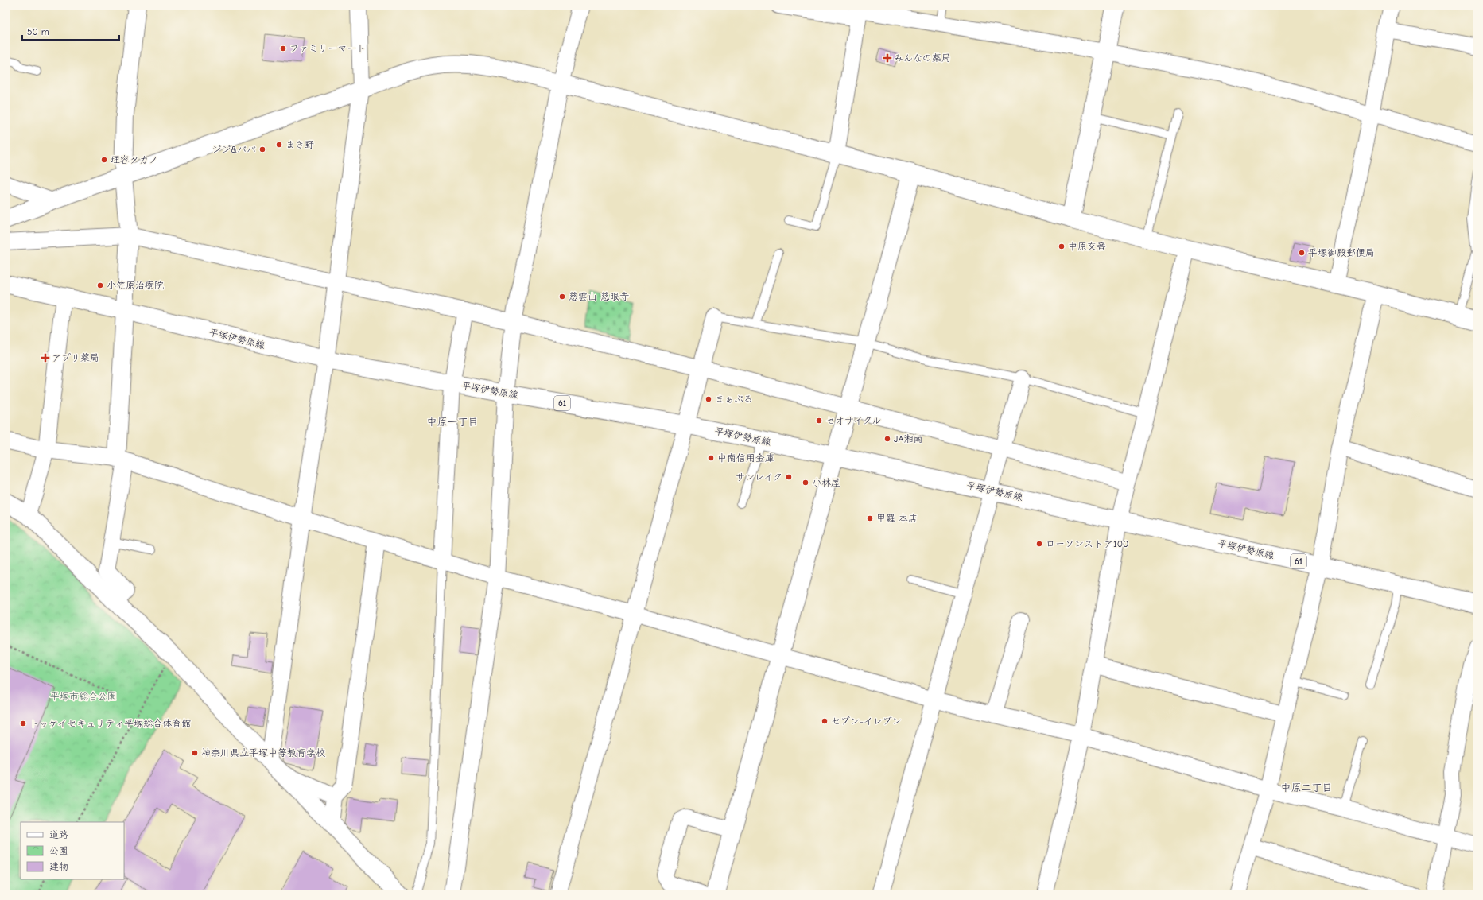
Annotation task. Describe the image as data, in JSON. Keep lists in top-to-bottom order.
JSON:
{
  "streets": {
    "street": ["平塚伊勢原線", "61"]
  },
  "districts": ["中原一丁目", "中原二丁目"],
  "parks": ["平塚市総合公園"],
  "places": {
    "other": [
      "ファミリーマート",
      "まき野",
      "ジジ&ババ",
      "理容タカノ",
      "中原交番",
      "平塚御殿郵便局",
      "小笠原治療院",
      "慈雲山 慈眼寺",
      "まぁぶる",
      "セオサイクル",
      "JA湘南",
      "中南信用金庫",
      "サンレイク",
      "小林屋",
      "甲羅 本店",
      "ローソンストア100",
      "セブン-イレブン",
      "トッケイセキュリティ平塚総合体育館",
      "神奈川県立平塚中等教育学校"
    ],
    "health": ["みんなの薬局", "アプリ薬局"]
  },
  "legend": ["道路", "公園", "建物"],
  "scale_bar": "50 m"
}
